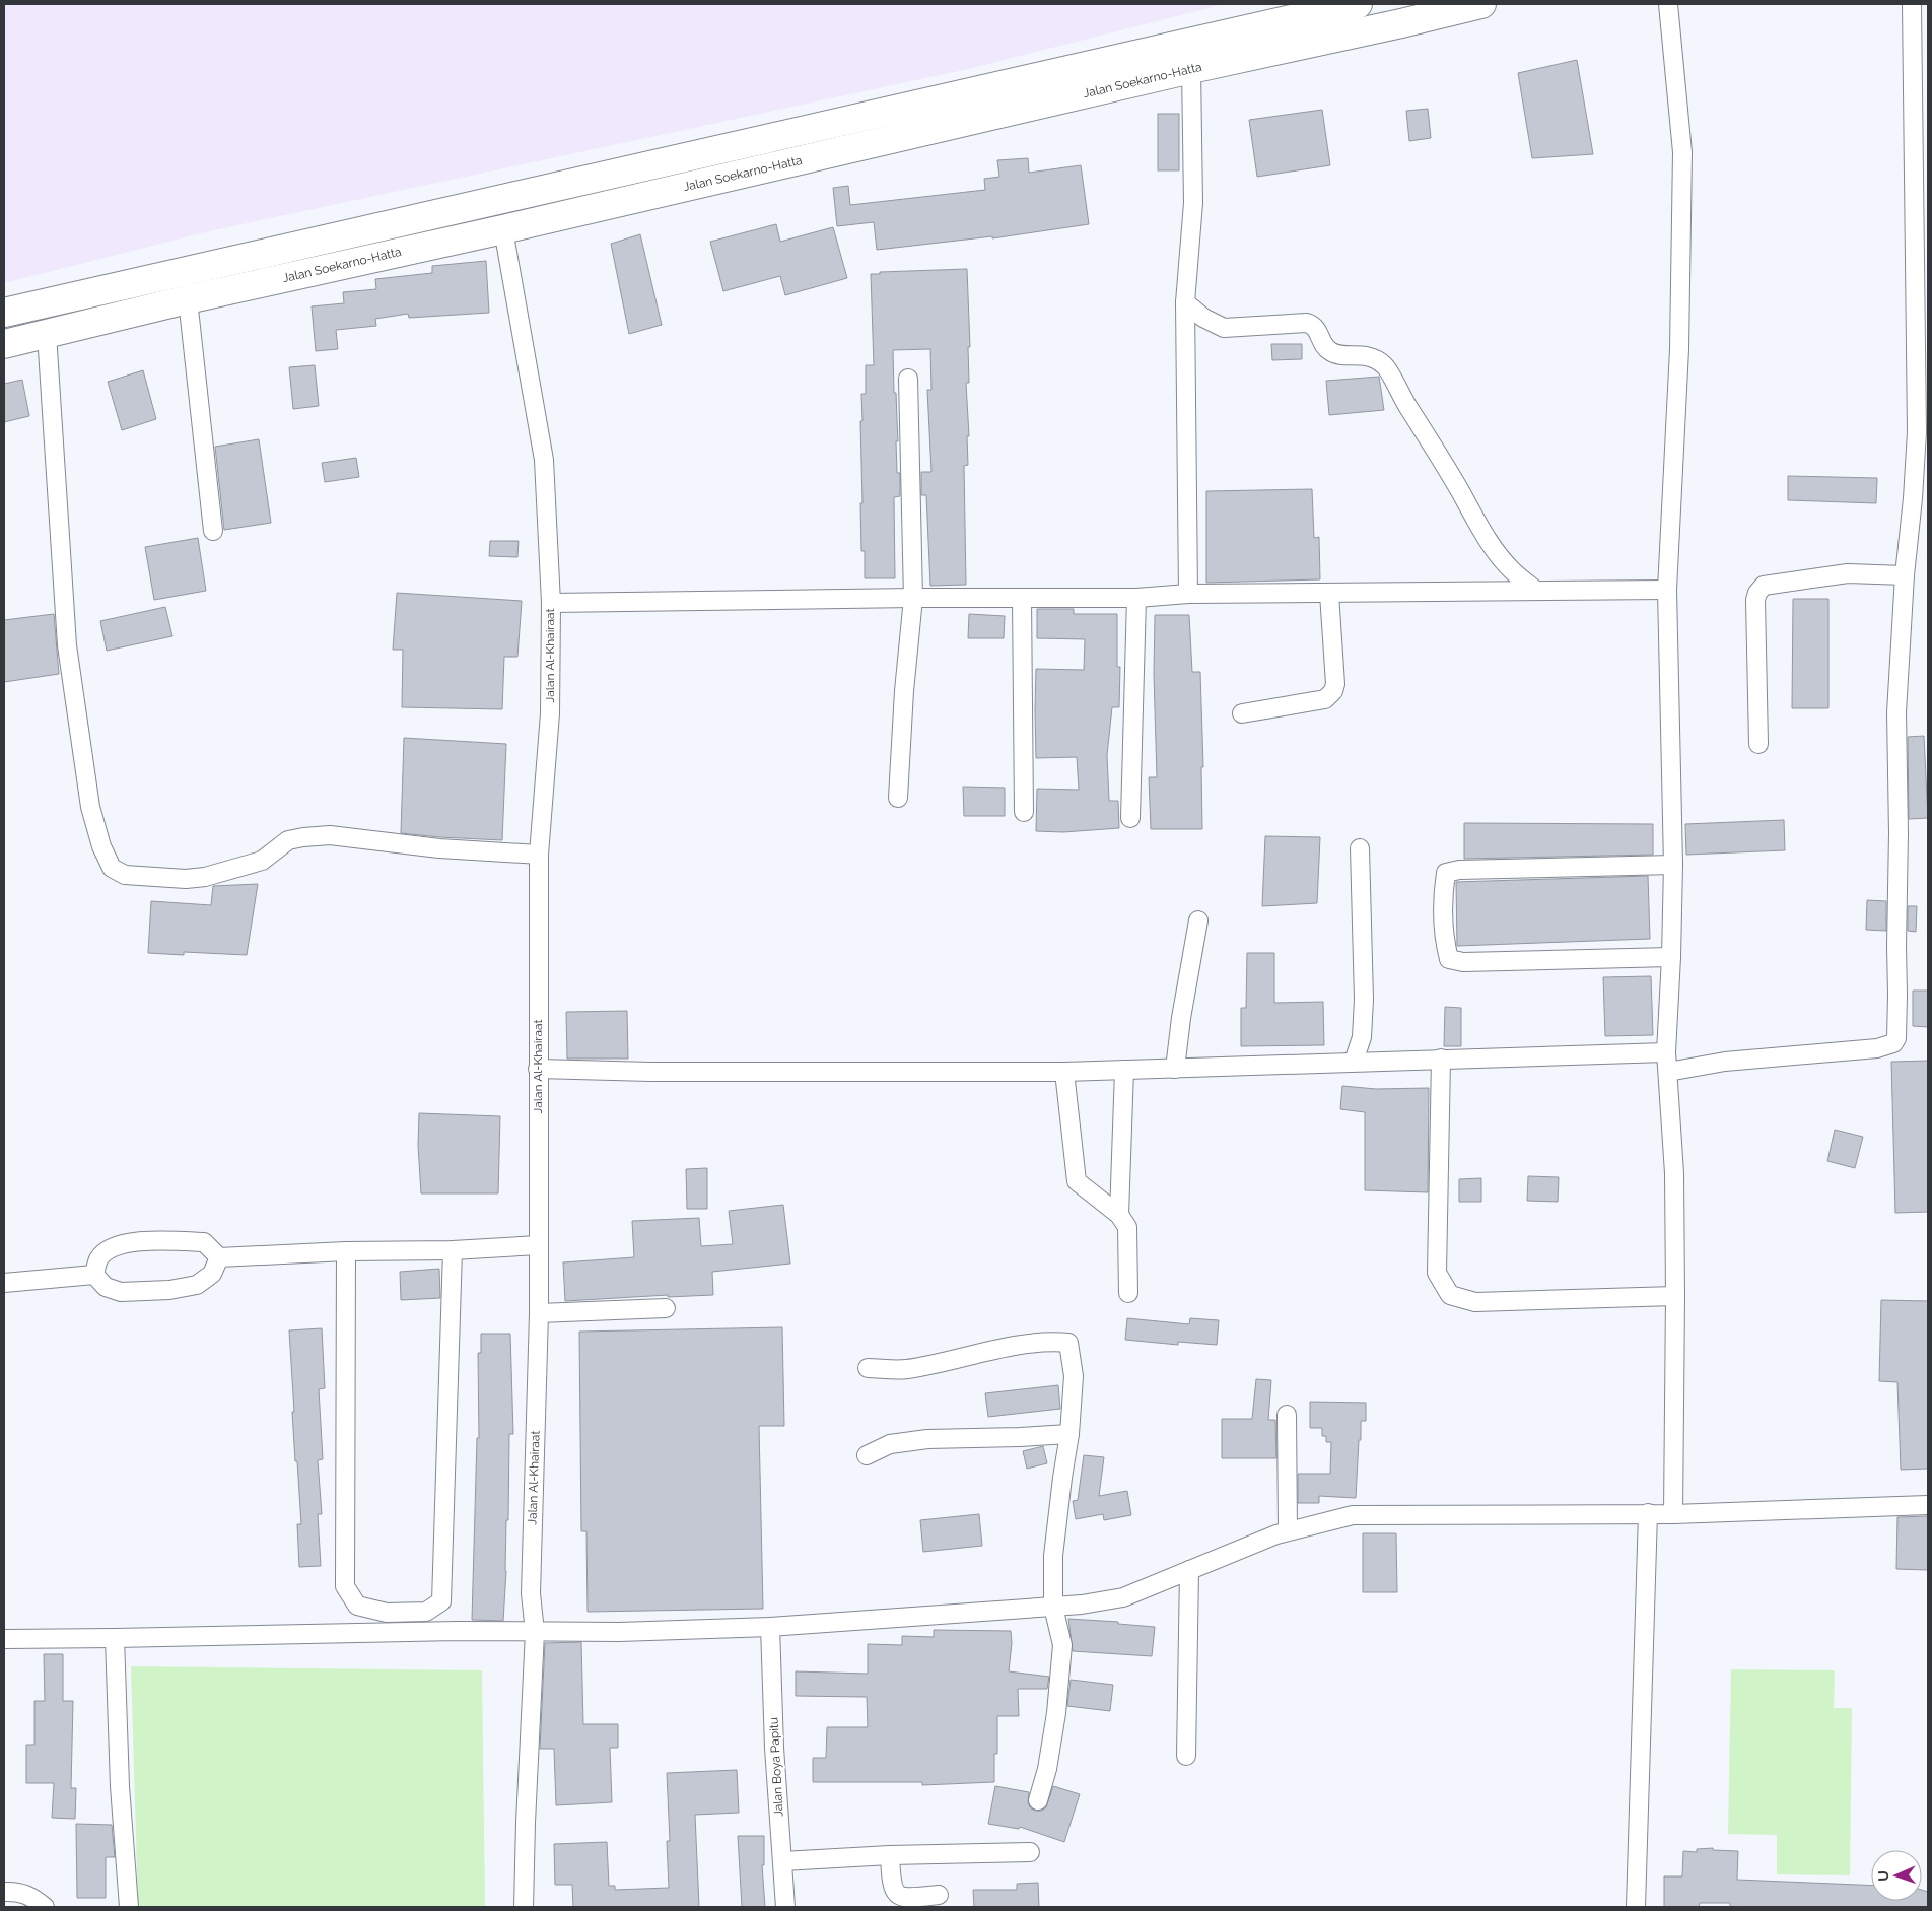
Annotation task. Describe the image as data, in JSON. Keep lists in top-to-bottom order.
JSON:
{
  "streets": {
    "main road": ["Jalan Soekarno-Hatta"],
    "street": ["Jalan Al-Khairaat", "Jalan Boya Papitu"]
  },
  "crossings": [
    ["Jalan Soekarno-Hatta", "Jalan Al-Khairaat"]
  ],
  "north": "left"
}
